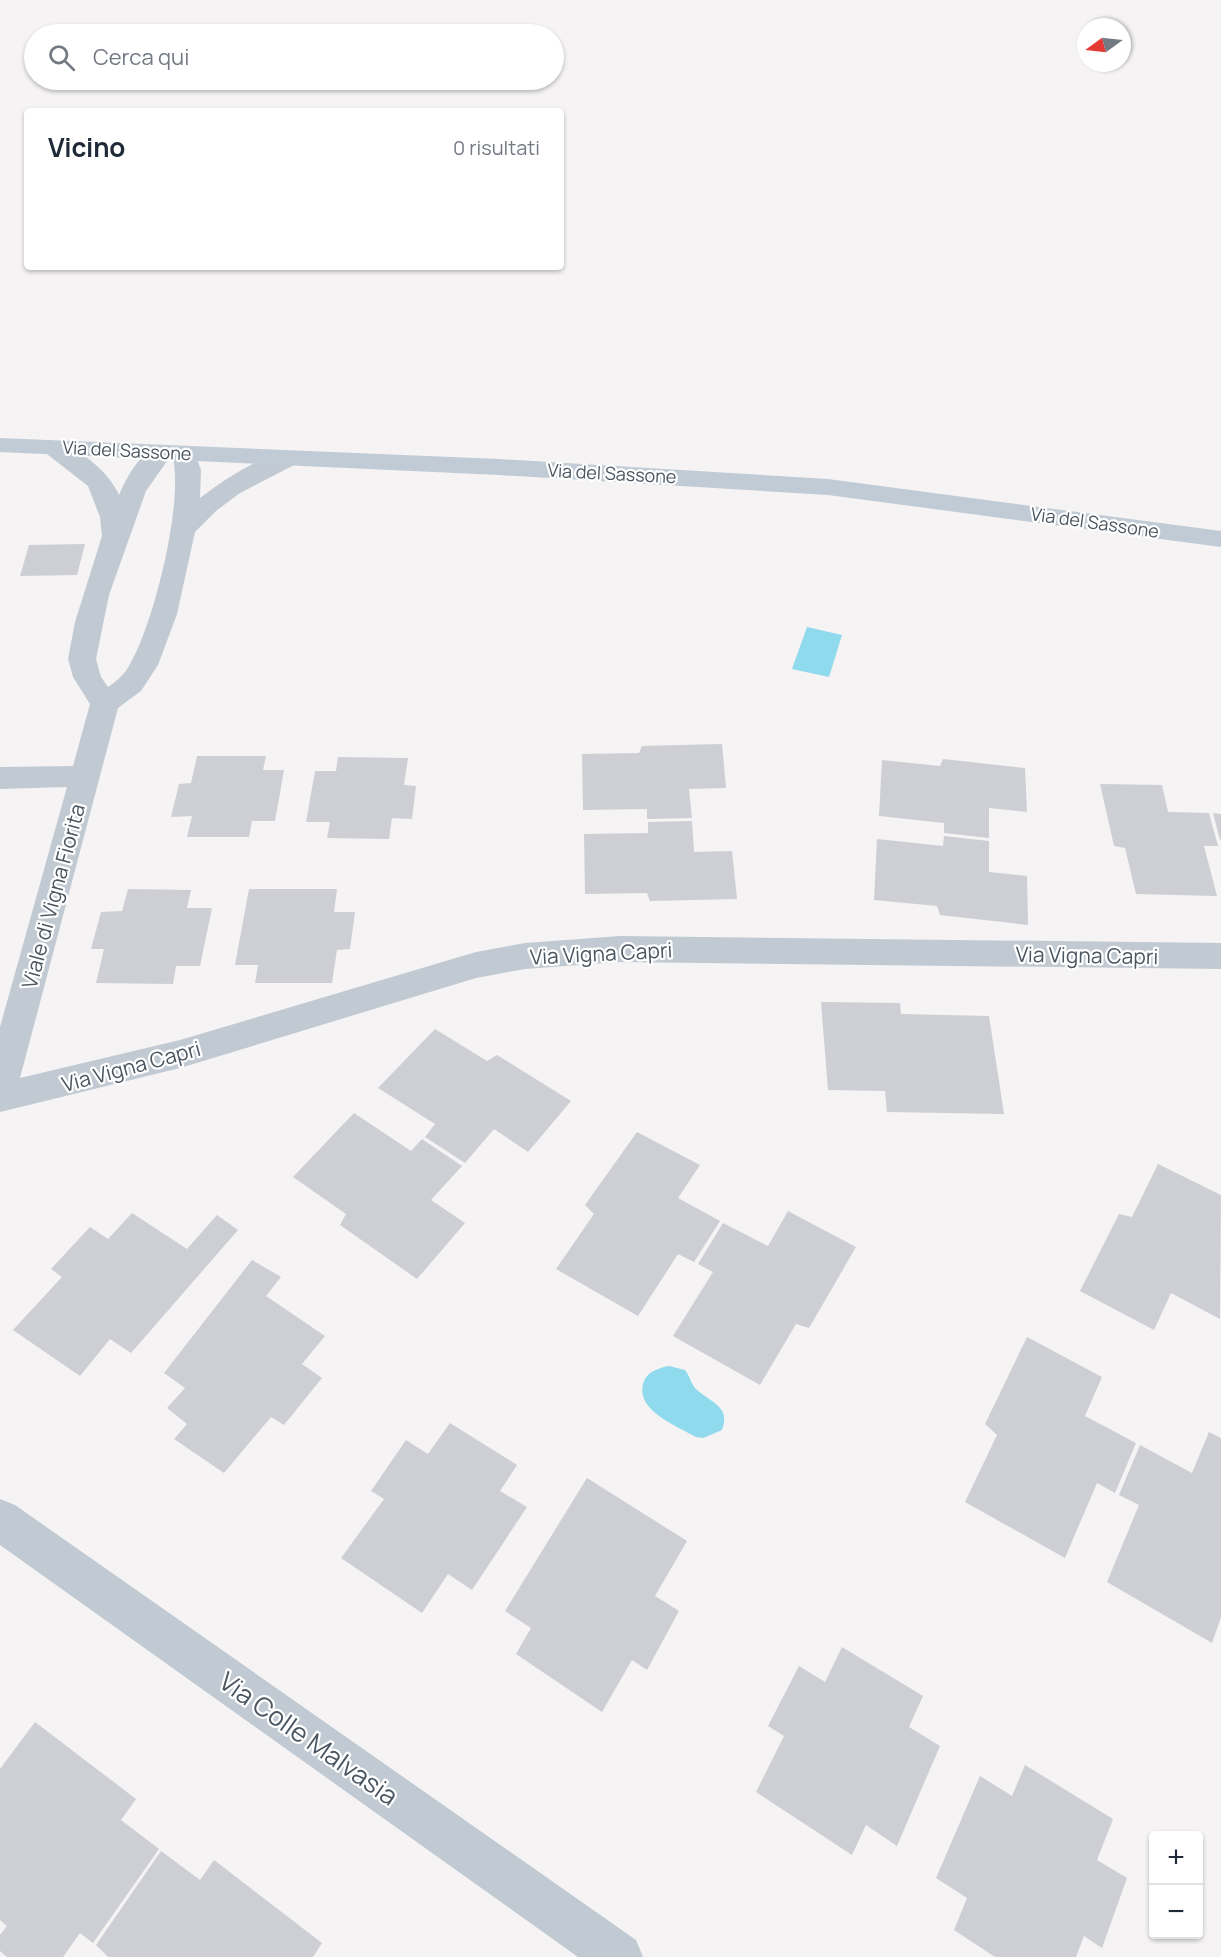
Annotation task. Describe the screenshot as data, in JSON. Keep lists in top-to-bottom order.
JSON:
{
  "streets": {
    "main road": ["Via del Sassone"],
    "street": ["Viale di Vigna Fiorita", "Via Vigna Capri", "Via Colle Malvasia"]
  },
  "north": "left",
  "page": {
    "search": "Cerca qui",
    "heading": ["Vicino", "0 risultati"],
    "map_buttons": ["+", "−"]
  }
}
